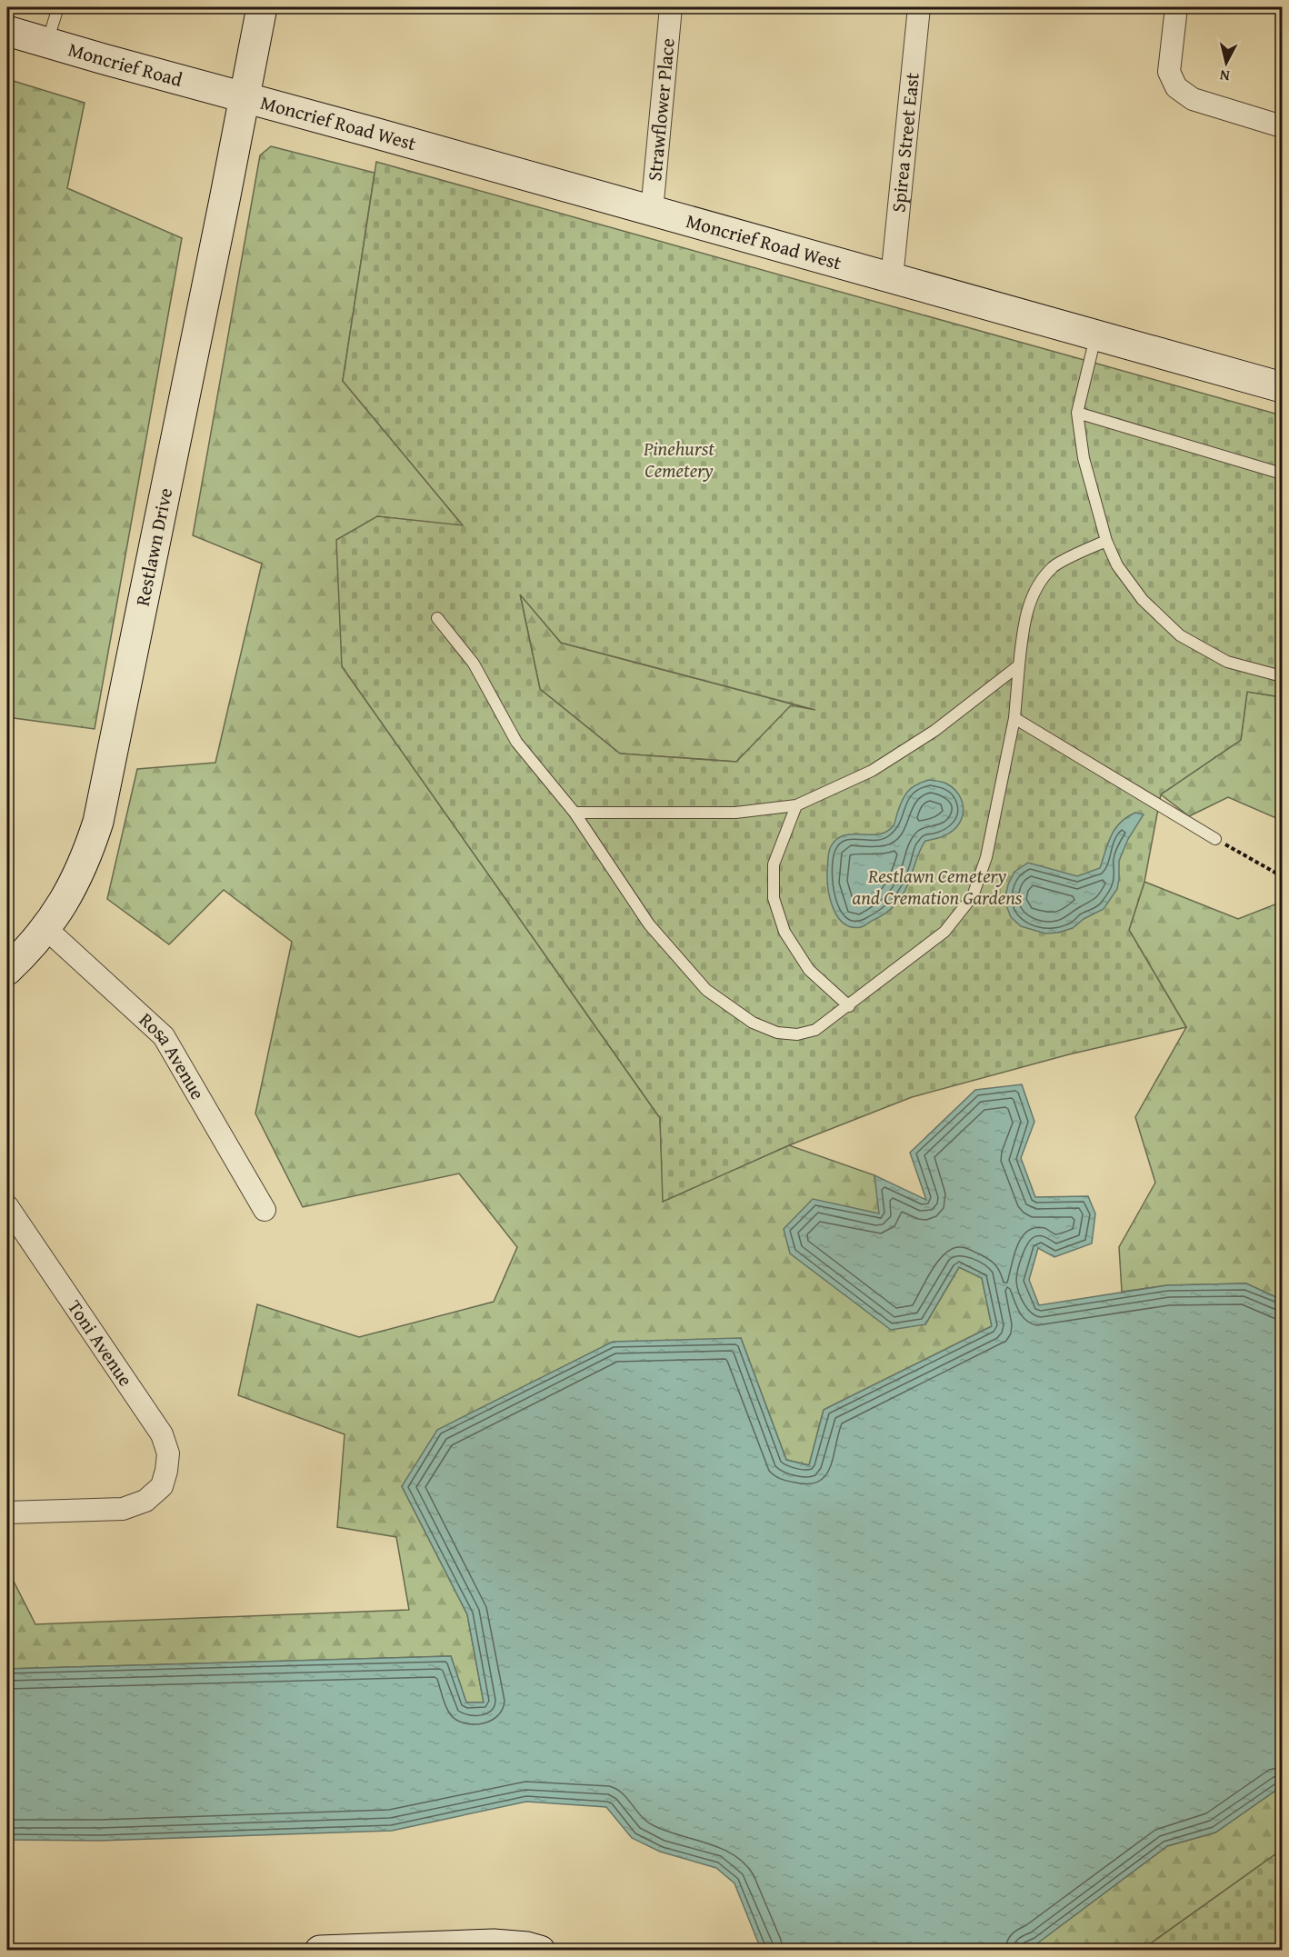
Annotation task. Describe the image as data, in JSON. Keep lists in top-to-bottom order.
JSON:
{
  "streets": {
    "main road": ["Moncrief Road", "Moncrief Road West", "Restlawn Drive"],
    "street": [
      "Strawflower Place",
      "Spirea Street East",
      "Rosa Avenue",
      "Toni Avenue"
    ]
  },
  "crossings": [
    ["Moncrief Road", "Moncrief Road West"],
    ["Moncrief Road", "Restlawn Drive"],
    ["Strawflower Place", "Moncrief Road West"],
    ["Moncrief Road West", "Spirea Street East"],
    ["Moncrief Road West", "Restlawn Drive"],
    ["Restlawn Drive", "Rosa Avenue"]
  ],
  "parks": ["Pinehurst Cemetery", "Restlawn Cemetery and Cremation Gardens"],
  "north": "bottom"
}
